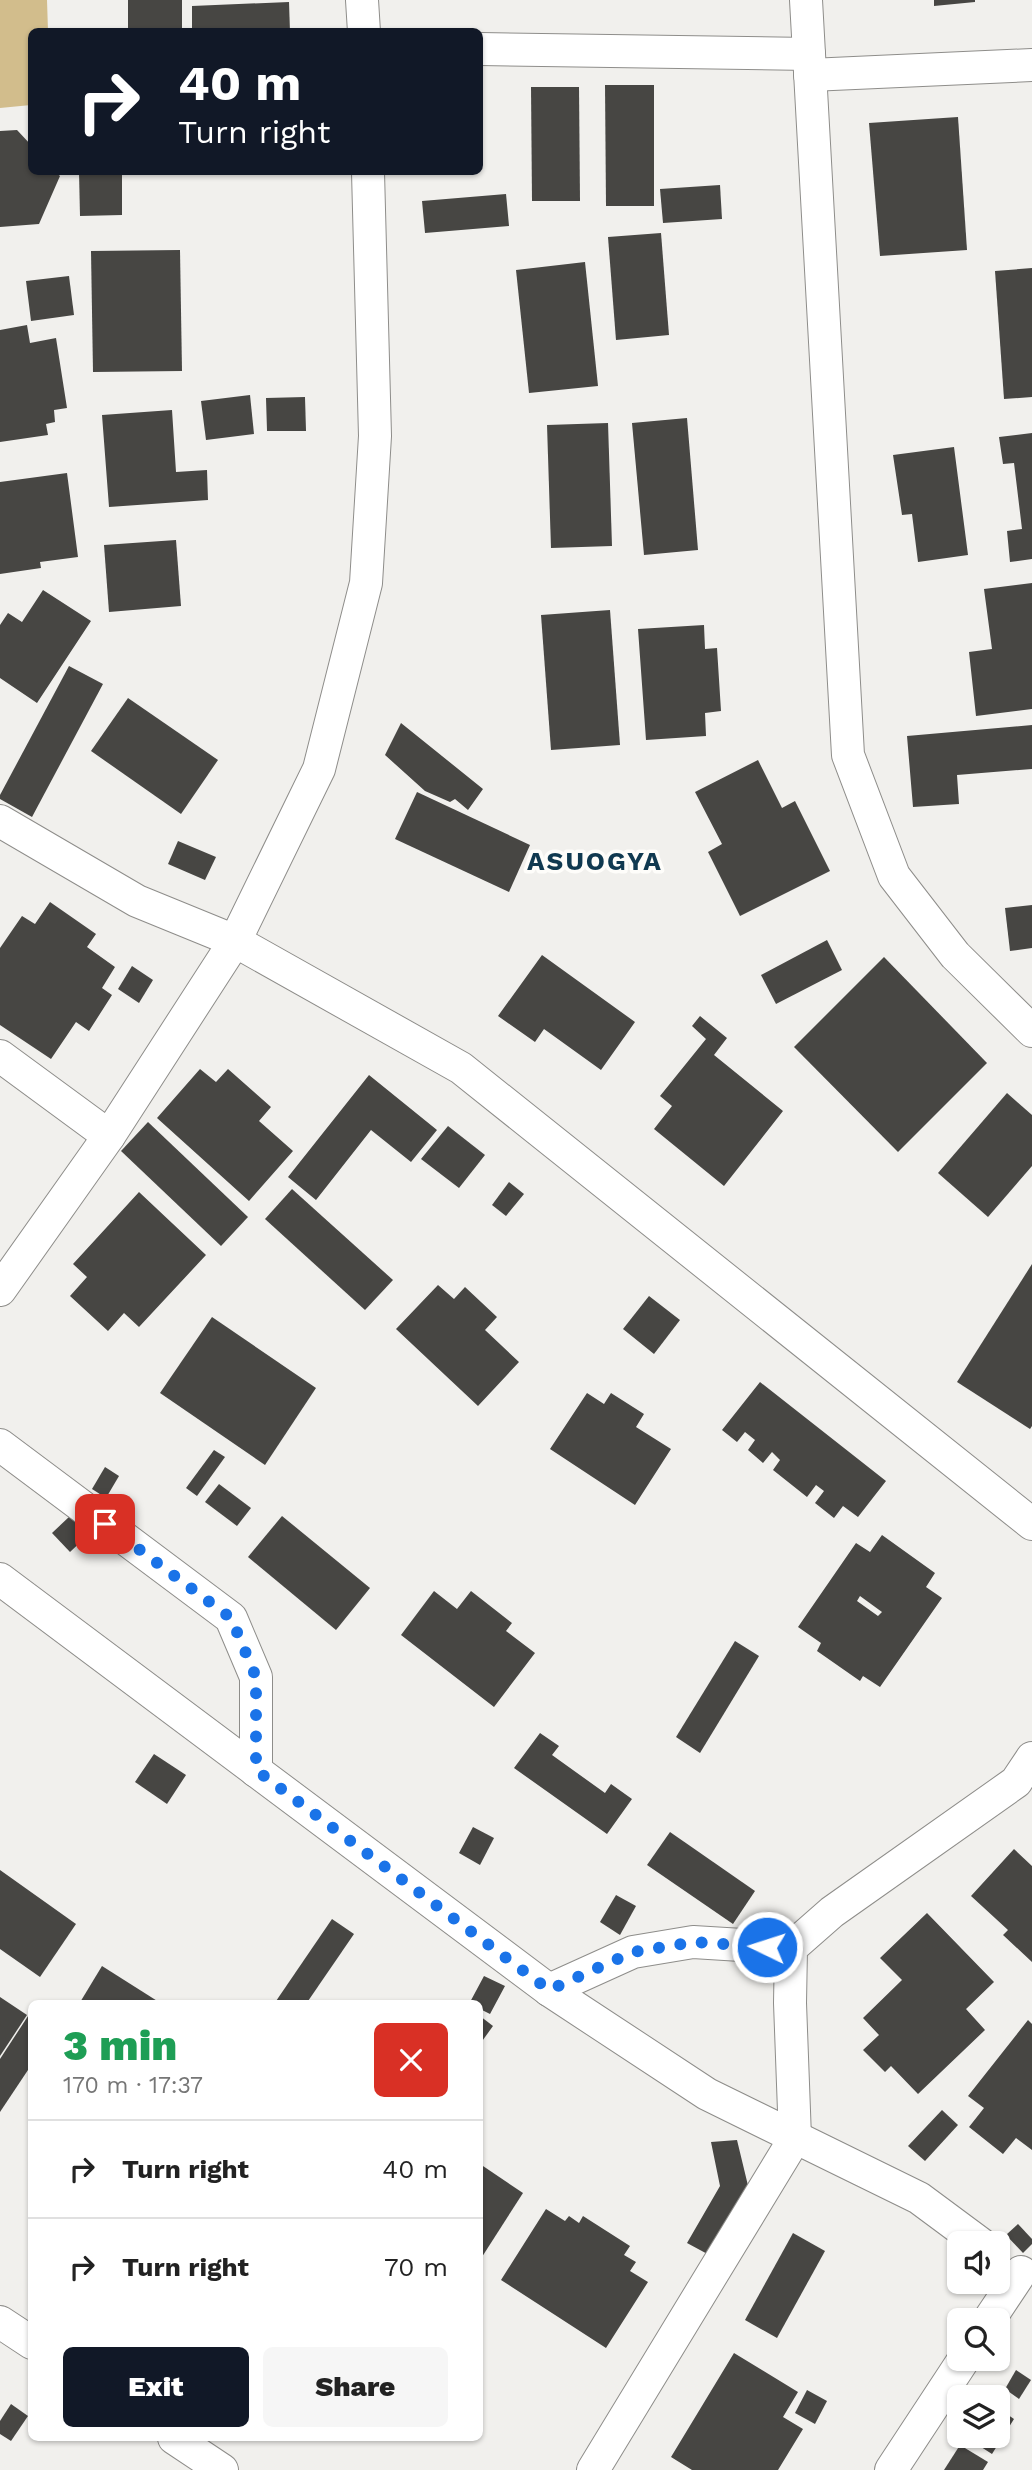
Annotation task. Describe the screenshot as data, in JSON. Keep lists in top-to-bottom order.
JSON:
{
  "districts": ["ASUOGYA"],
  "page": {
    "turn": ["40 m", "Turn right"],
    "heading": ["3 min", "170 m · 17:37"],
    "list": [
      {
        "name": "Turn right",
        "value": "40 m"
      },
      {
        "name": "Turn right",
        "value": "70 m"
      }
    ],
    "buttons": ["Exit", "Share"]
  }
}
